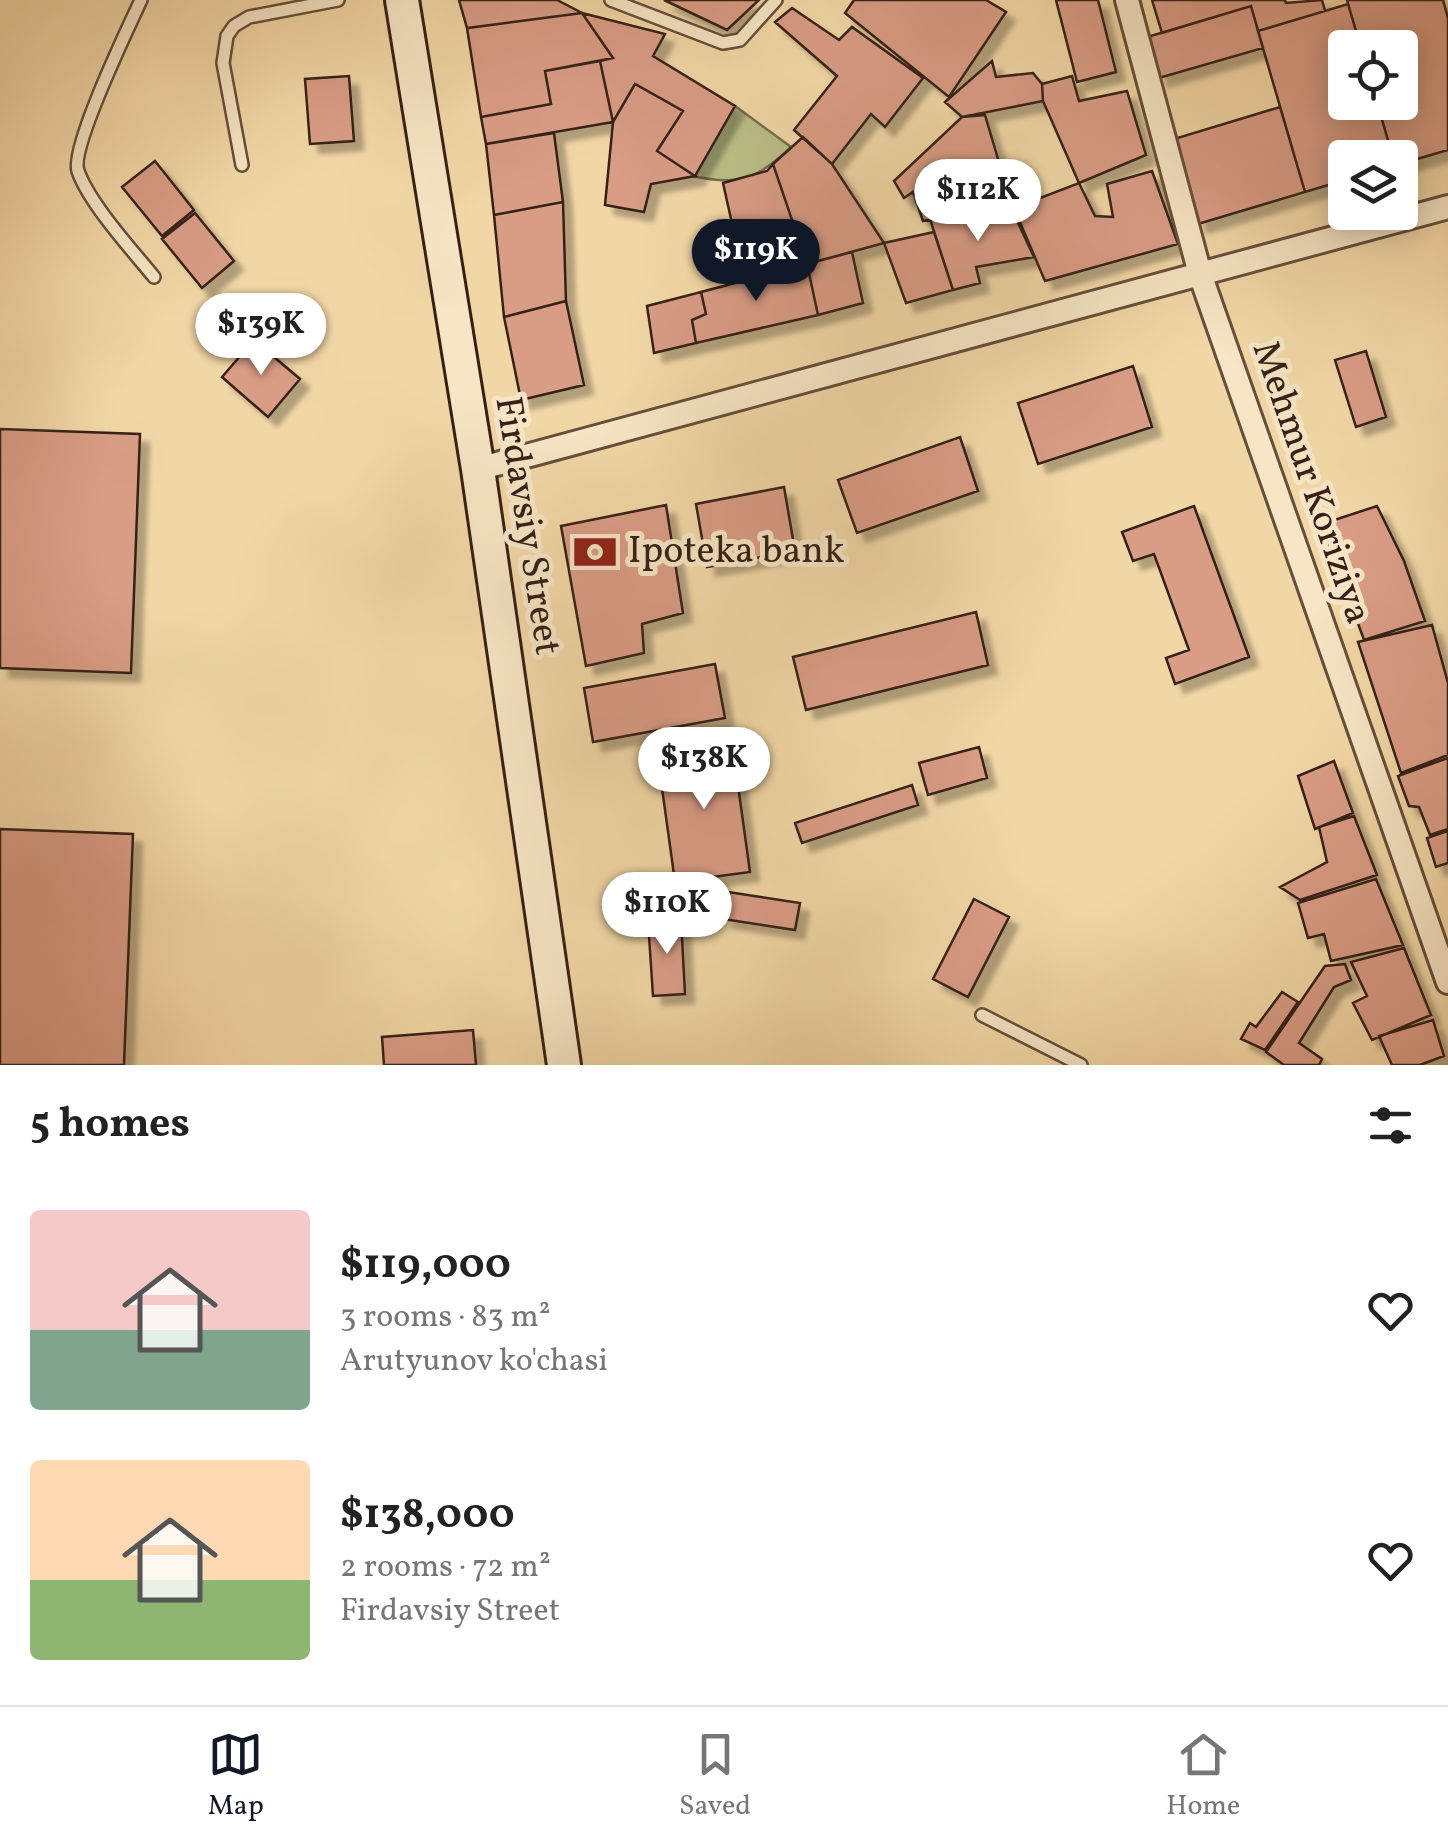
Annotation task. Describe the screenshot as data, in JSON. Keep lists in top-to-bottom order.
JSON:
{
  "streets": {
    "main road": ["Firdavsiy Street"],
    "street": ["Mehmur Koriziya"]
  },
  "places": {
    "bank": ["Ipoteka bank"]
  },
  "page": {
    "price": [
      "$112K",
      "$119K",
      "$139K",
      "$138K",
      "$110K"
    ],
    "heading": "5 homes",
    "list": [
      {
        "name": "$119,000",
        "note": "3 rooms · 83 m² · Arutyunov ko'chasi"
      },
      {
        "name": "$138,000",
        "note": "2 rooms · 72 m² · Firdavsiy Street"
      }
    ],
    "tabs": ["Map", "Saved", "Home"]
  }
}
